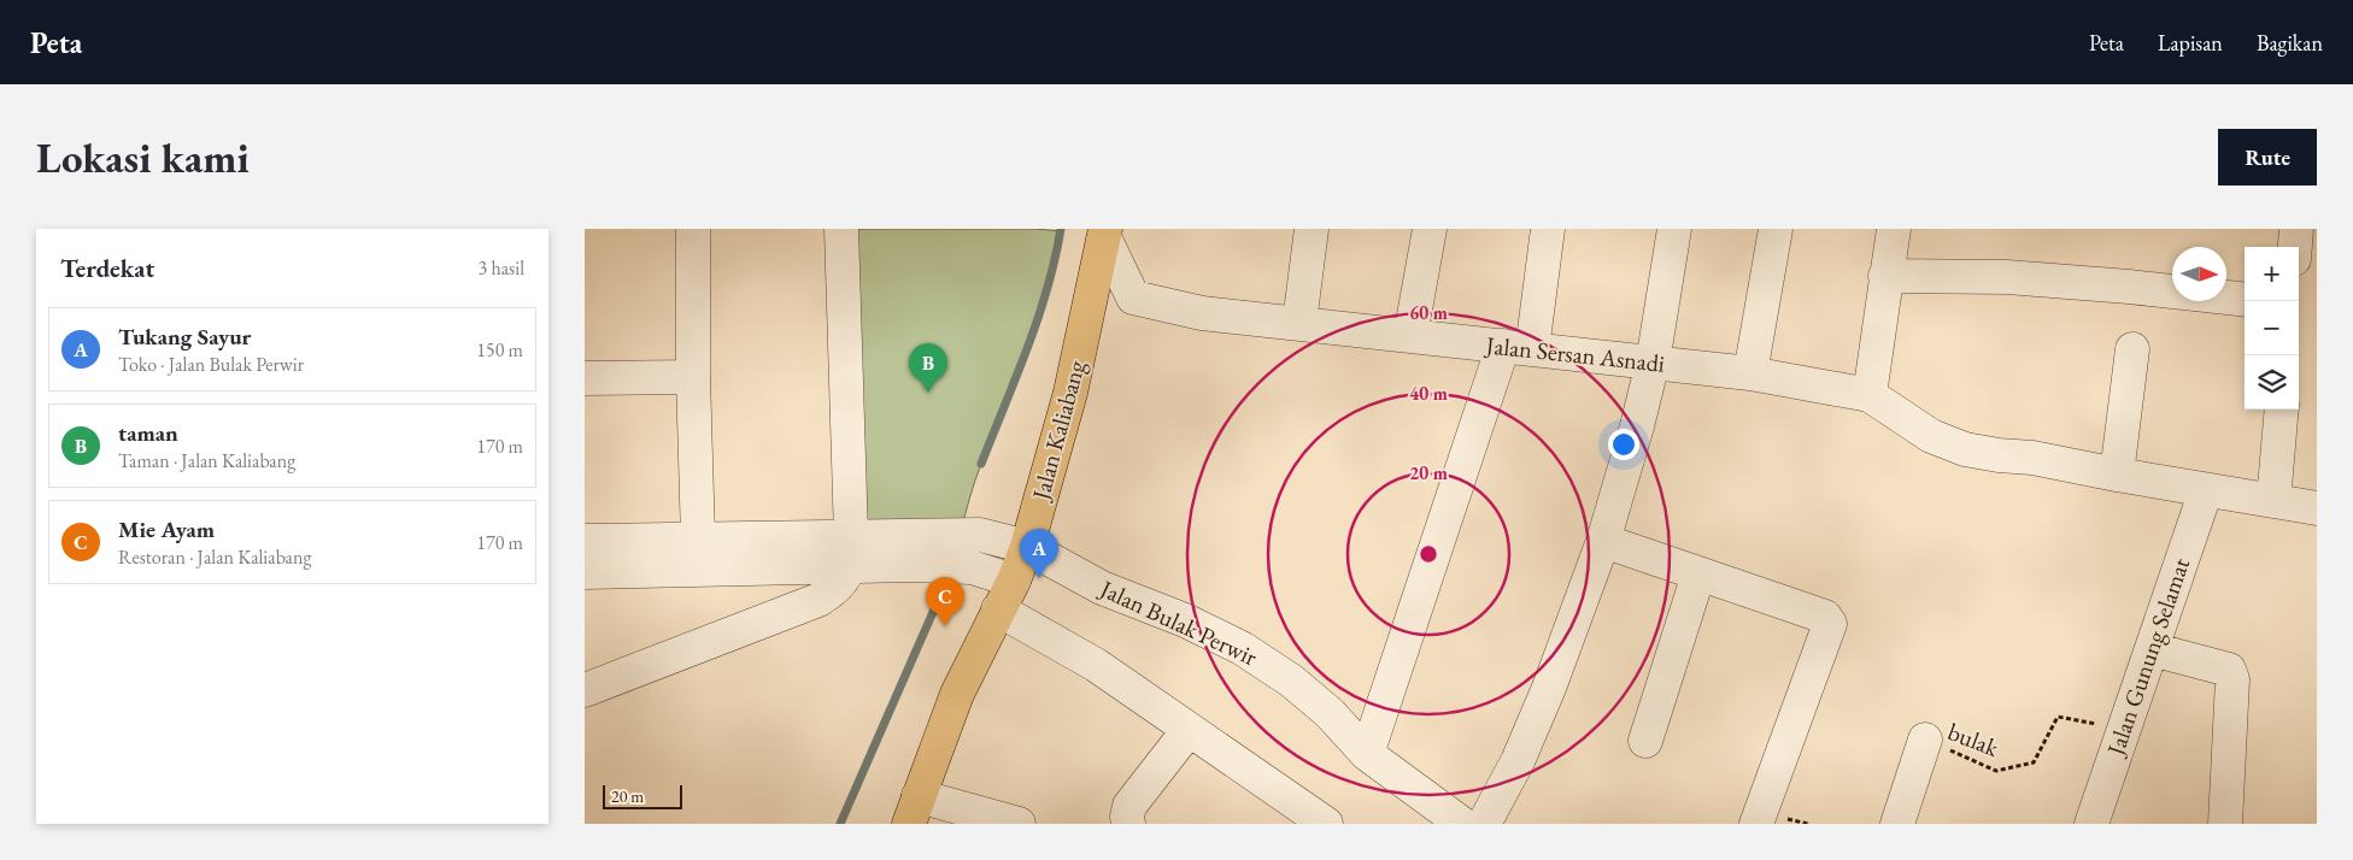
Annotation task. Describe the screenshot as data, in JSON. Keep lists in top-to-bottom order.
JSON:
{
  "streets": {
    "main road": ["Jalan Kaliabang"],
    "street": ["Jalan Sersan Asnadi", "Jalan Bulak Perwir", "Jalan Gunung Selamat"],
    "path": ["bulak"]
  },
  "crossings": [
    ["Jalan Sersan Asnadi", "Jalan Kaliabang"],
    ["Jalan Kaliabang", "Jalan Bulak Perwir"],
    ["Jalan Gunung Selamat", "bulak"]
  ],
  "scale_bar": "20 m",
  "north": "right",
  "page": {
    "header": "Peta",
    "nav": ["Peta", "Lapisan", "Bagikan"],
    "buttons": "Rute",
    "title": "Lokasi kami",
    "heading": ["Terdekat", "3 hasil"],
    "map_buttons": ["+", "−"],
    "list": [
      {
        "mark": "A",
        "name": "Tukang Sayur",
        "note": "Toko · Jalan Bulak Perwir",
        "value": "150 m"
      },
      {
        "mark": "B",
        "name": "taman",
        "note": "Taman · Jalan Kaliabang",
        "value": "170 m"
      },
      {
        "mark": "C",
        "name": "Mie Ayam",
        "note": "Restoran · Jalan Kaliabang",
        "value": "170 m"
      }
    ],
    "pins": ["B", "A", "C"],
    "scale": "20 m"
  },
  "rings": ["60 m", "40 m", "20 m"]
}
